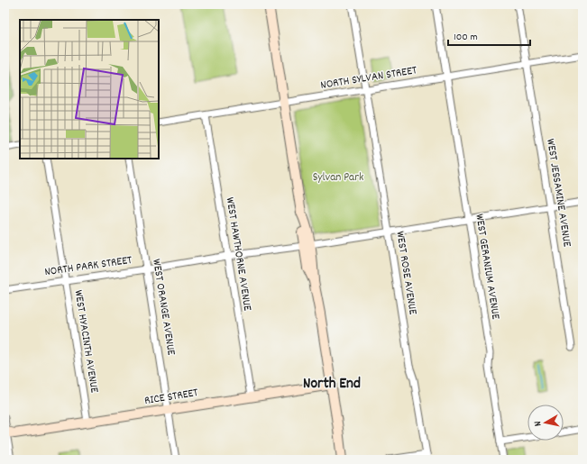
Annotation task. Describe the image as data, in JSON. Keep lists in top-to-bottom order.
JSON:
{
  "streets": {
    "main road": ["RICE STREET"],
    "street": [
      "NORTH SYLVAN STREET",
      "WEST JESSAMINE AVENUE",
      "WEST HAWTHORNE AVENUE",
      "NORTH PARK STREET",
      "WEST GERANIUM AVENUE",
      "WEST ROSE AVENUE",
      "WEST ORANGE AVENUE",
      "WEST HYACINTH AVENUE"
    ]
  },
  "crossings": [
    ["NORTH SYLVAN STREET", "WEST JESSAMINE AVENUE"],
    ["NORTH SYLVAN STREET", "WEST HAWTHORNE AVENUE"],
    ["NORTH SYLVAN STREET", "WEST GERANIUM AVENUE"],
    ["NORTH SYLVAN STREET", "WEST ROSE AVENUE"],
    ["WEST JESSAMINE AVENUE", "NORTH PARK STREET"],
    ["WEST HAWTHORNE AVENUE", "NORTH PARK STREET"],
    ["WEST HAWTHORNE AVENUE", "RICE STREET"],
    ["NORTH PARK STREET", "WEST GERANIUM AVENUE"],
    ["NORTH PARK STREET", "WEST ROSE AVENUE"],
    ["NORTH PARK STREET", "WEST ORANGE AVENUE"],
    ["NORTH PARK STREET", "WEST HYACINTH AVENUE"],
    ["WEST ORANGE AVENUE", "RICE STREET"],
    ["WEST HYACINTH AVENUE", "RICE STREET"]
  ],
  "districts": ["North End"],
  "parks": ["Sylvan Park"],
  "scale_bar": "100 m",
  "north": "left"
}
